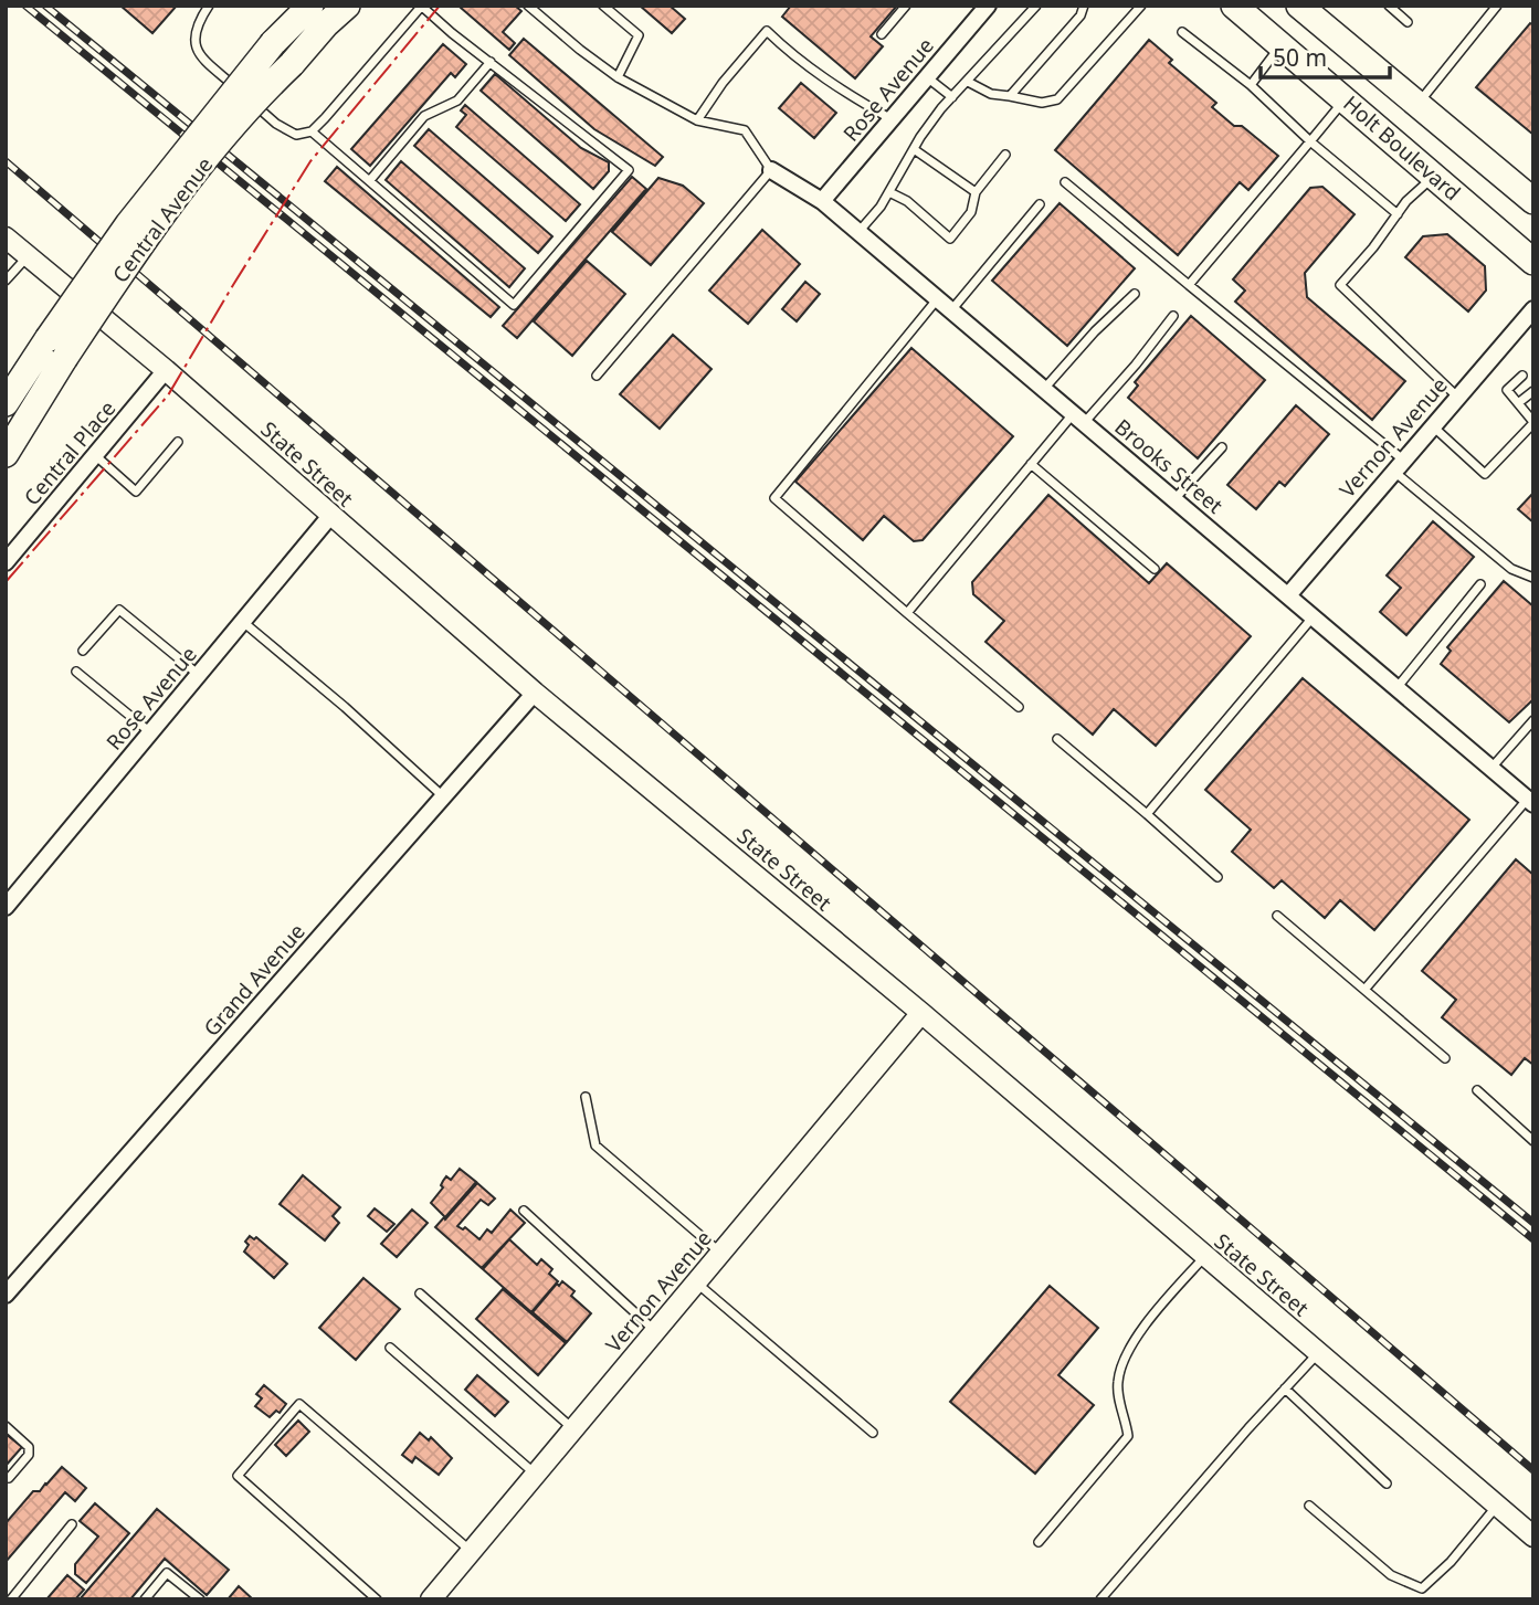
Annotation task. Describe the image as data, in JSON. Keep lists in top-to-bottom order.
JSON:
{
  "streets": {
    "main road": ["Holt Boulevard", "Central Avenue"],
    "street": [
      "Rose Avenue",
      "Vernon Avenue",
      "Central Place",
      "State Street",
      "Brooks Street",
      "Grand Avenue"
    ]
  },
  "crossings": [
    ["Rose Avenue", "State Street"],
    ["Rose Avenue", "Brooks Street"],
    ["Vernon Avenue", "State Street"],
    ["Vernon Avenue", "Brooks Street"],
    ["Central Place", "State Street"],
    ["State Street", "Grand Avenue"]
  ],
  "scale_bar": "50 m"
}
